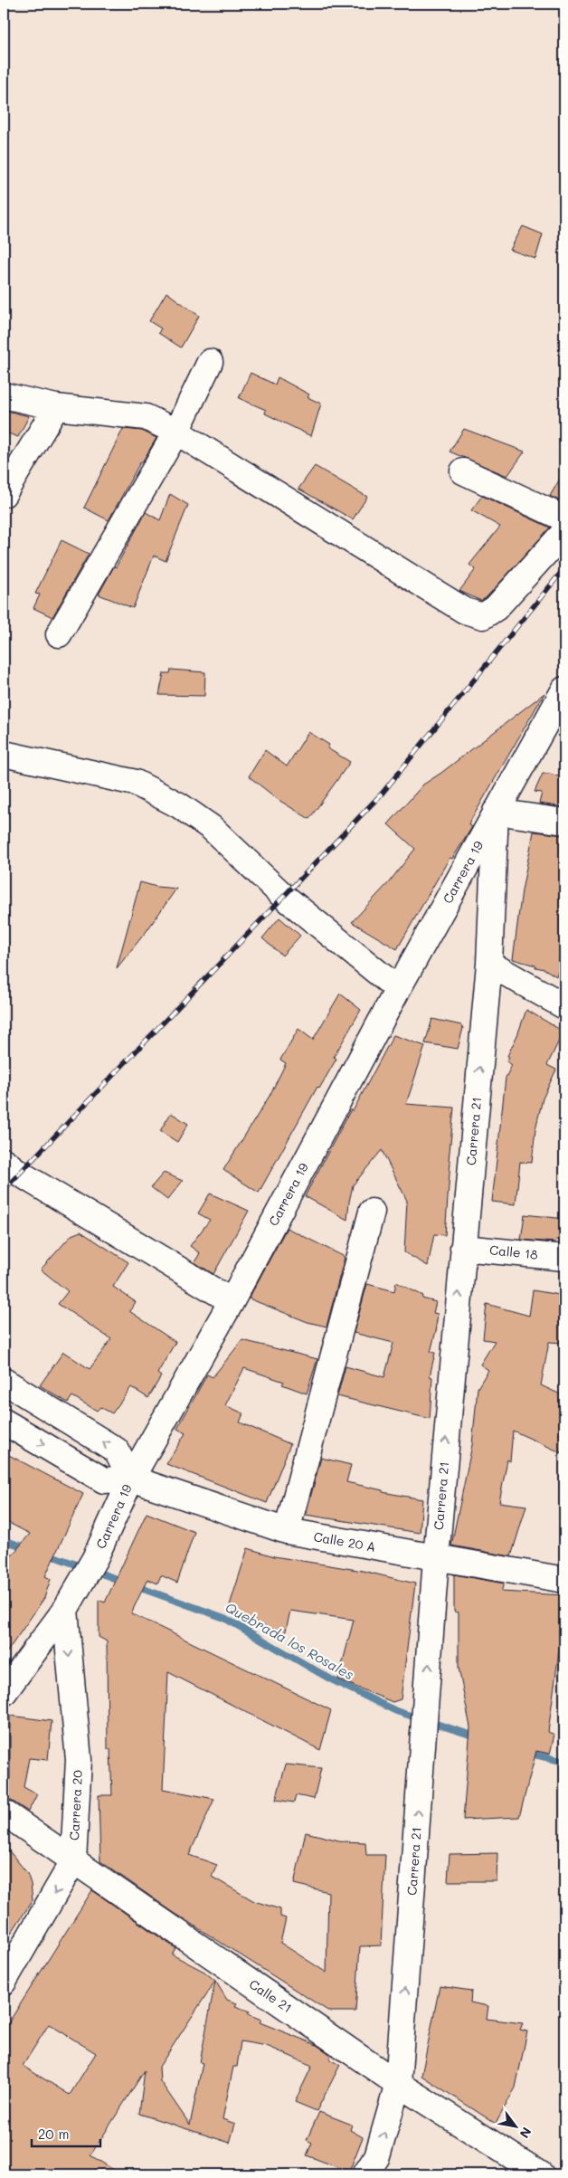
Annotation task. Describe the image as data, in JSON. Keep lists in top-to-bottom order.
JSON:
{
  "streets": {
    "street": [
      "Carrera 19",
      "Carrera 21",
      "Calle 18",
      "Calle 20 A",
      "Carrera 20",
      "Calle 21"
    ]
  },
  "crossings": [
    ["Carrera 19", "Carrera 21"],
    ["Carrera 19", "Calle 20 A"],
    ["Carrera 19", "Carrera 20"],
    ["Carrera 21", "Calle 18"],
    ["Carrera 21", "Calle 20 A"],
    ["Carrera 21", "Calle 21"],
    ["Carrera 20", "Calle 21"]
  ],
  "one_way": ["Carrera 21", "Carrera 20"],
  "water": ["Quebrada los Rosales"],
  "scale_bar": "20 m",
  "north": "bottom right"
}
